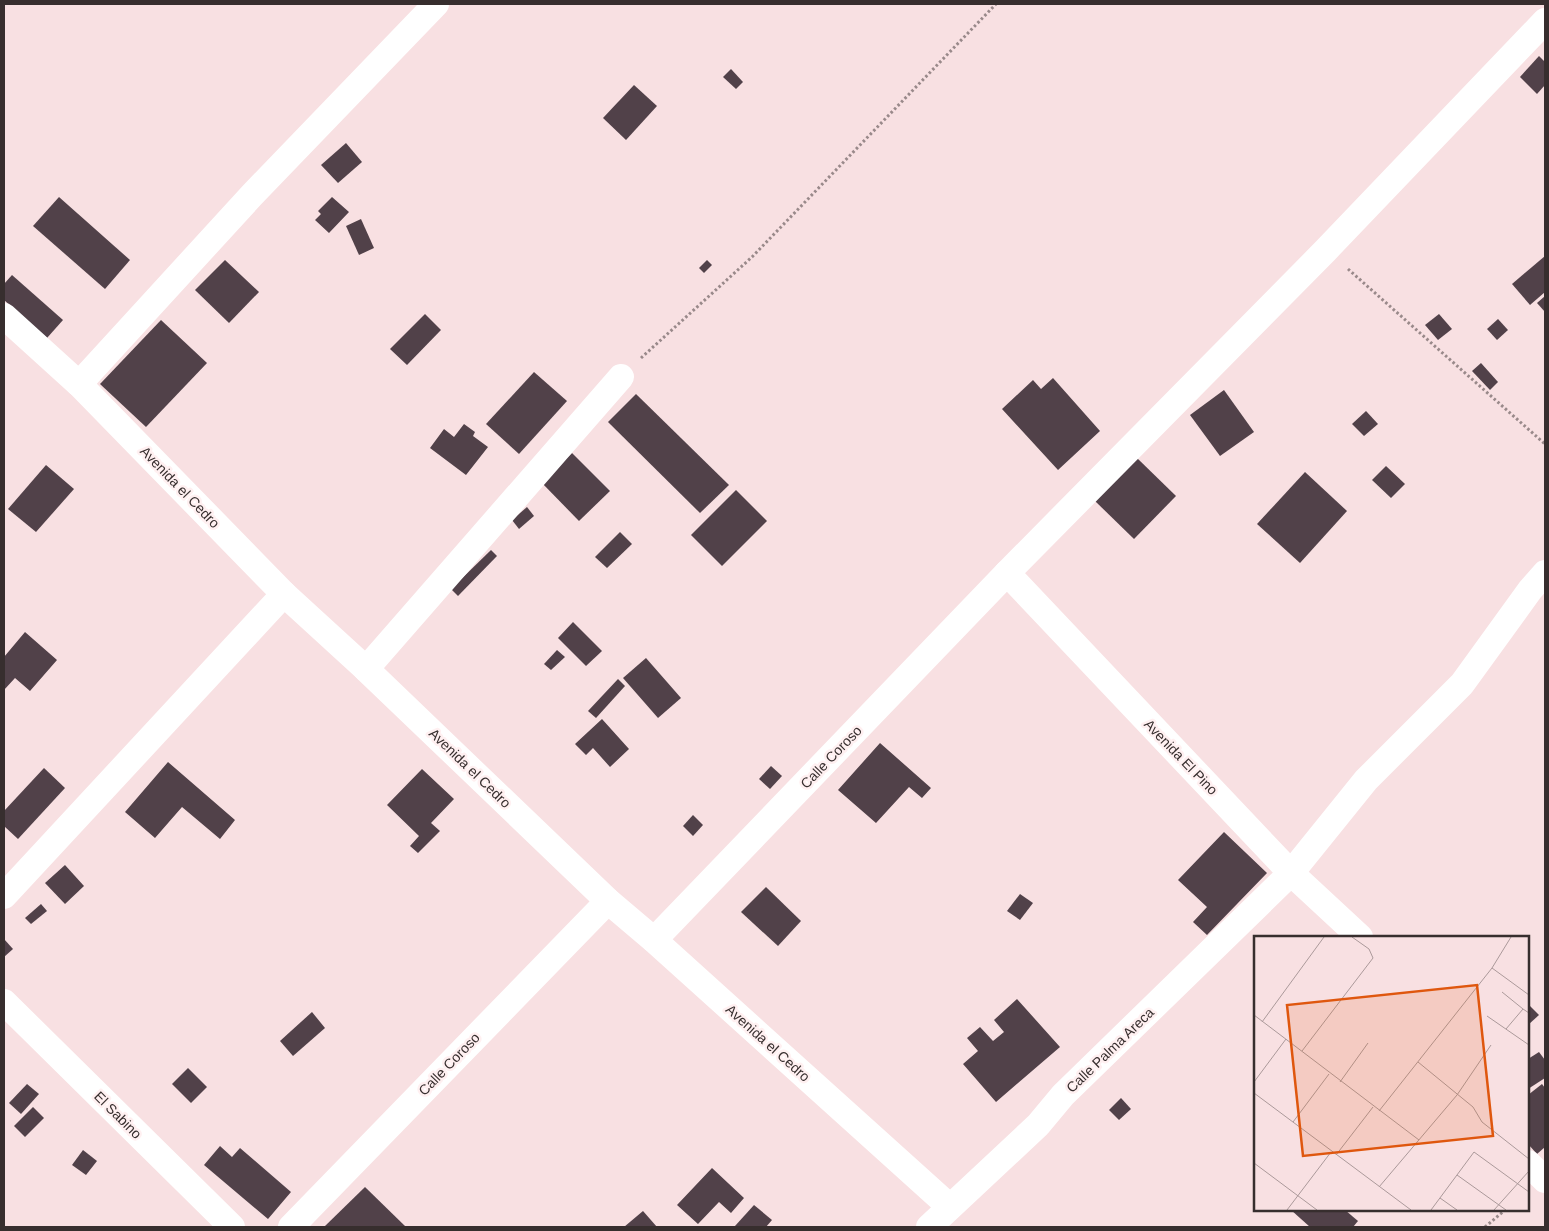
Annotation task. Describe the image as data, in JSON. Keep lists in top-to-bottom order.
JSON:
{
  "streets": {
    "street": [
      "Avenida el Cedro",
      "Calle Coroso",
      "Avenida El Pino",
      "Calle Palma Areca",
      "El Sabino"
    ]
  },
  "crossings": [
    ["Avenida el Cedro", "Calle Coroso"],
    ["Avenida el Cedro", "Calle Palma Areca"],
    ["Calle Coroso", "Avenida El Pino"],
    ["Avenida El Pino", "Calle Palma Areca"]
  ]
}
